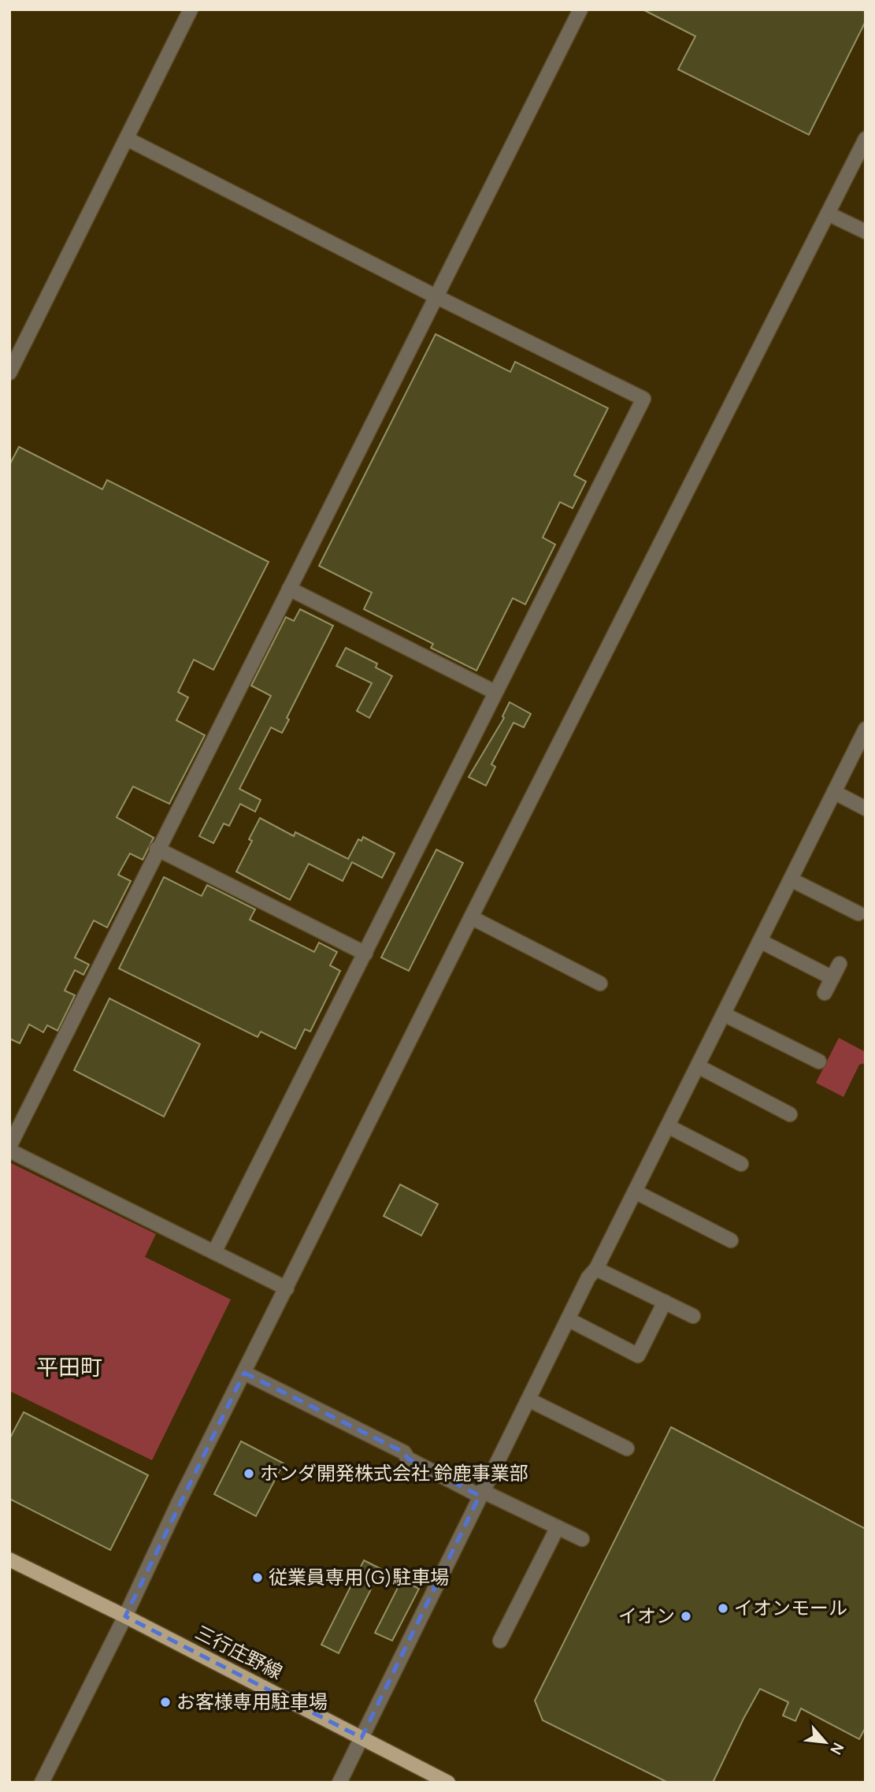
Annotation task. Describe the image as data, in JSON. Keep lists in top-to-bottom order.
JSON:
{
  "streets": {
    "main road": ["三行庄野線"]
  },
  "districts": ["平田町"],
  "places": [
    "ホンダ開発株式会社 鈴鹿事業部",
    "従業員専用(G)駐車場",
    "イオンモール",
    "イオン",
    "お客様専用駐車場"
  ],
  "north": "bottom right"
}
